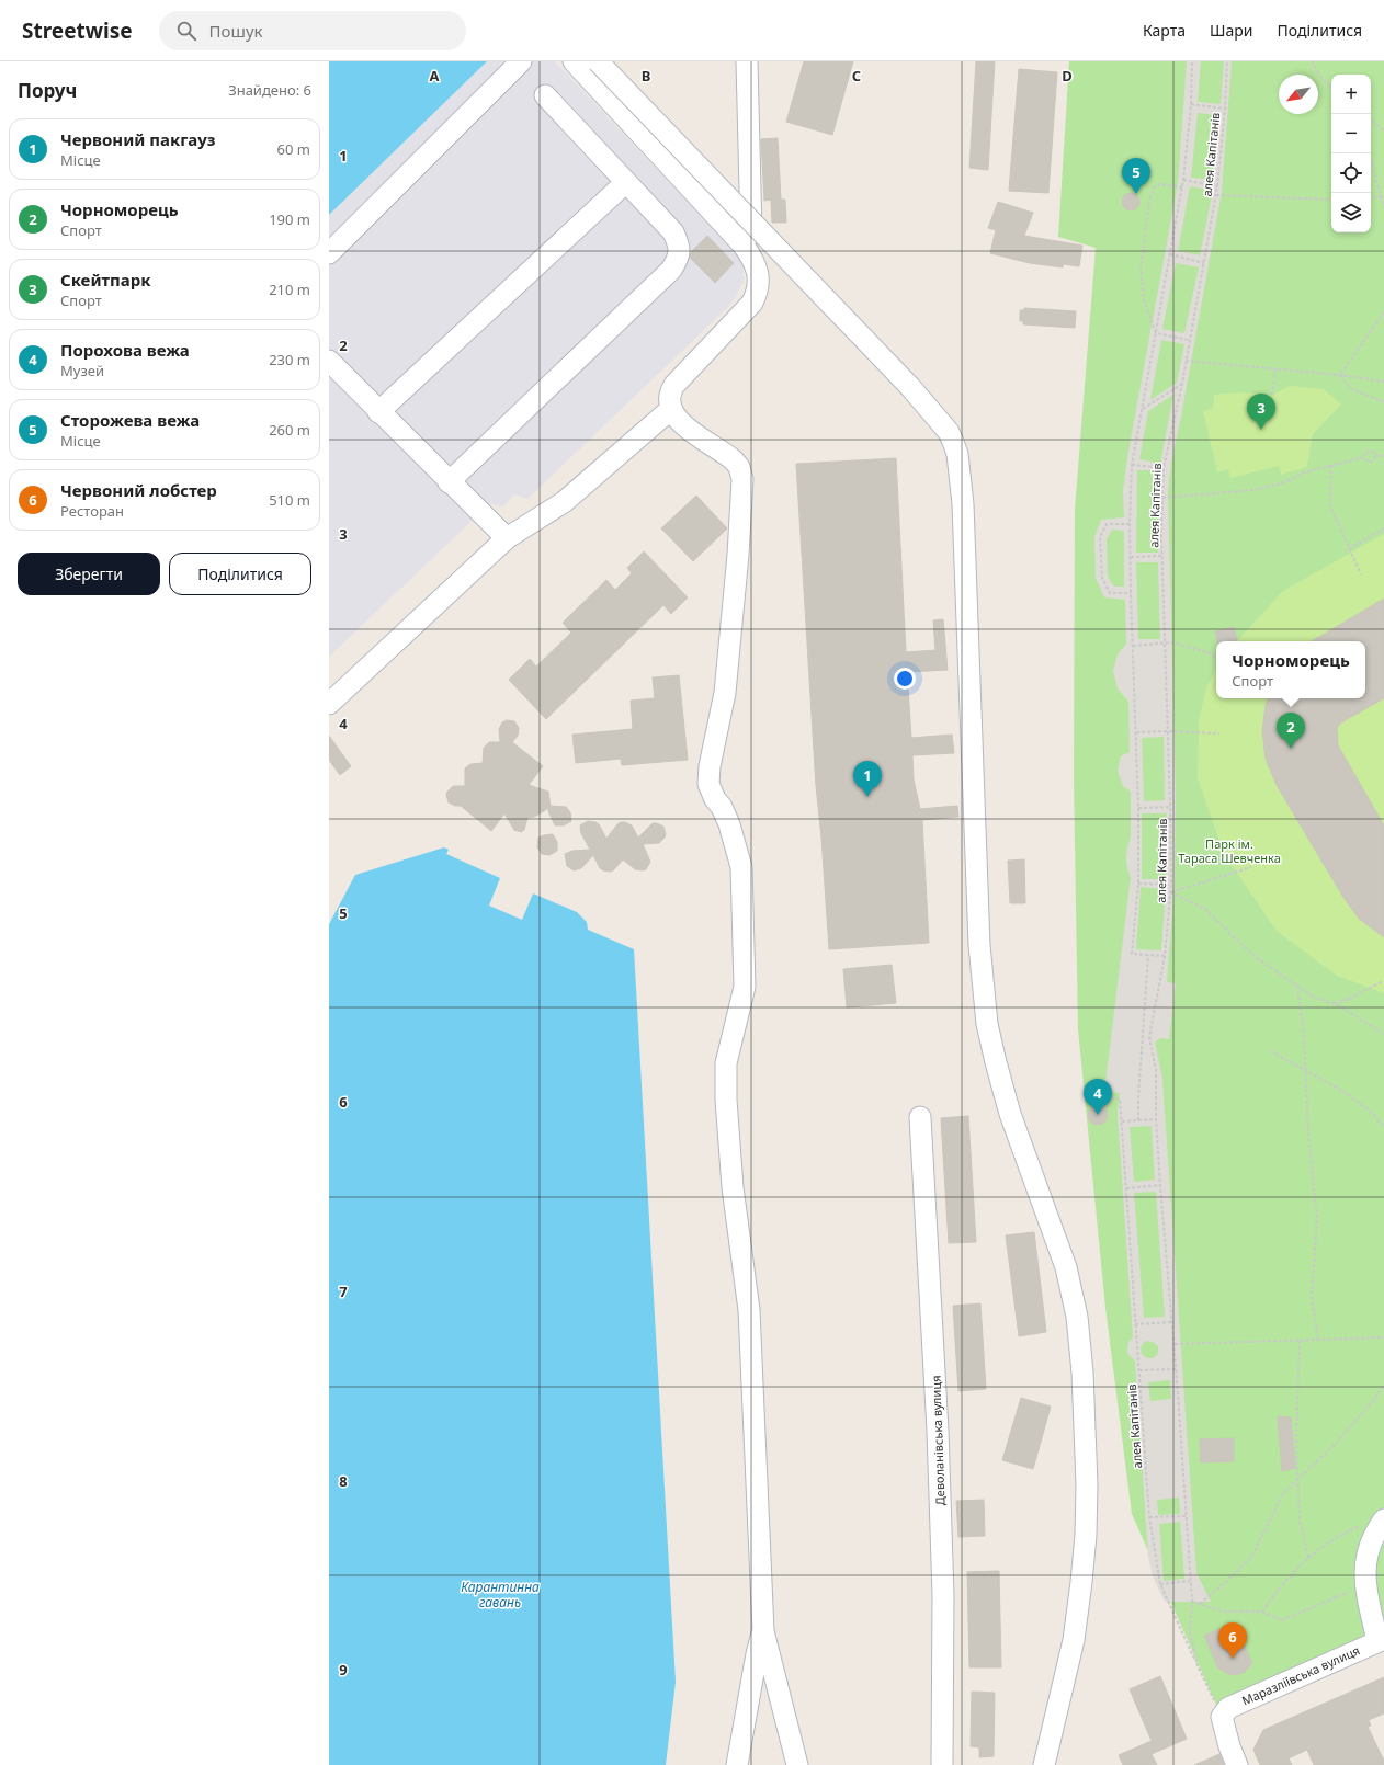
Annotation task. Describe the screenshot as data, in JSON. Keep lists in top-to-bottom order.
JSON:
{
  "streets": {
    "street": ["Деволанівська вулиця", "Маразліївська вулиця"],
    "path": ["алея Капітанів"]
  },
  "crossings": [
    ["алея Капітанів", "Маразліївська вулиця"]
  ],
  "water": ["Карантинна гавань"],
  "parks": ["Парк ім. Тараса Шевченка"],
  "north": "bottom left",
  "page": {
    "header": "Streetwise",
    "search": "Пошук",
    "nav": ["Карта", "Шари", "Поділитися"],
    "heading": ["Поруч", "Знайдено: 6"],
    "map_buttons": ["+", "−"],
    "list": [
      {
        "mark": "1",
        "name": "Червоний пакгауз",
        "note": "Місце",
        "value": "60 m"
      },
      {
        "mark": "2",
        "name": "Чорноморець",
        "note": "Спорт",
        "value": "190 m"
      },
      {
        "mark": "3",
        "name": "Скейтпарк",
        "note": "Спорт",
        "value": "210 m"
      },
      {
        "mark": "4",
        "name": "Порохова вежа",
        "note": "Музей",
        "value": "230 m"
      },
      {
        "mark": "5",
        "name": "Сторожева вежа",
        "note": "Місце",
        "value": "260 m"
      },
      {
        "mark": "6",
        "name": "Червоний лобстер",
        "note": "Ресторан",
        "value": "510 m"
      }
    ],
    "pins": [
      "5",
      "3",
      "2",
      "1",
      "4",
      "6"
    ],
    "buttons": ["Зберегти", "Поділитися"],
    "popup": ["Чорноморець", "Спорт"]
  },
  "grid": {
    "columns": [
      "A",
      "B",
      "C",
      "D"
    ],
    "rows": [
      "1",
      "2",
      "3",
      "4",
      "5",
      "6",
      "7",
      "8",
      "9"
    ]
  }
}
